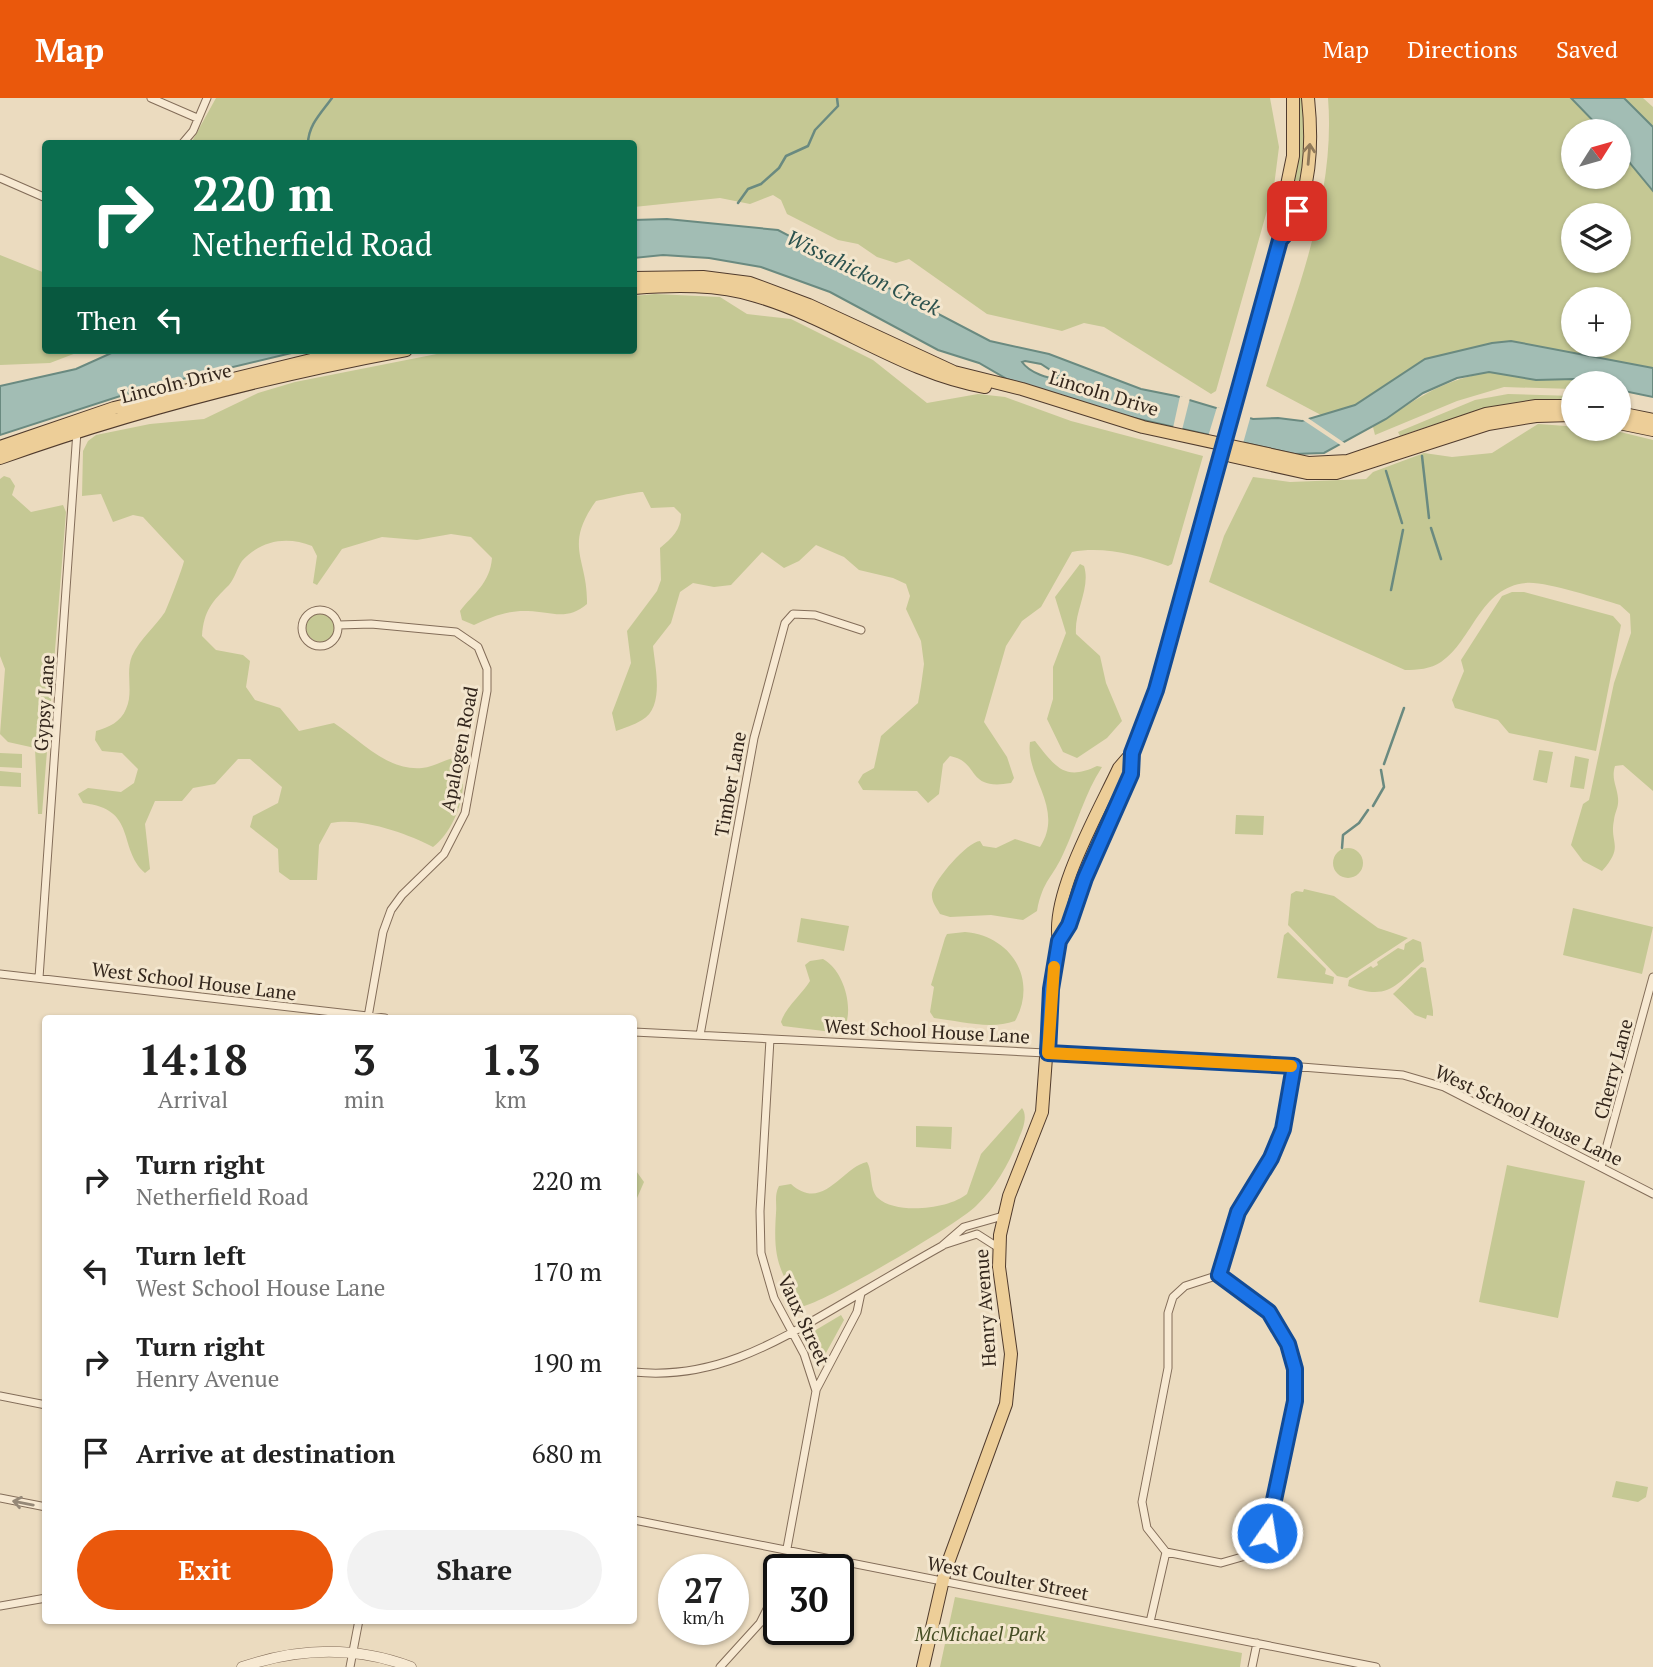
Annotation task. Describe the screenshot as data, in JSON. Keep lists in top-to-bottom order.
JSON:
{
  "streets": {
    "main road": ["Lincoln Drive", "Henry Avenue"],
    "street": [
      "Gypsy Lane",
      "Apalogen Road",
      "Timber Lane",
      "West School House Lane",
      "Cherry Lane",
      "Vaux Street",
      "West Coulter Street"
    ]
  },
  "crossings": [
    ["Lincoln Drive", "Gypsy Lane"],
    ["Gypsy Lane", "West School House Lane"],
    ["Timber Lane", "West School House Lane"],
    ["West School House Lane", "Cherry Lane"],
    ["West School House Lane", "Henry Avenue"],
    ["West School House Lane", "Vaux Street"],
    ["Henry Avenue", "West Coulter Street"],
    ["Vaux Street", "West Coulter Street"]
  ],
  "water": ["Wissahickon Creek"],
  "parks": ["McMichael Park"],
  "north": "top right",
  "page": {
    "header": "Map",
    "nav": ["Map", "Directions", "Saved"],
    "map_buttons": ["+", "−"],
    "turn": ["220 m", "Netherfield Road"],
    "then": "Then",
    "eta": [
      "14:18",
      "Arrival",
      "3",
      "min",
      "1.3",
      "km"
    ],
    "list": [
      {
        "name": "Turn right",
        "note": "Netherfield Road",
        "value": "220 m"
      },
      {
        "name": "Turn left",
        "note": "West School House Lane",
        "value": "170 m"
      },
      {
        "name": "Turn right",
        "note": "Henry Avenue",
        "value": "190 m"
      },
      {
        "name": "Arrive at destination",
        "value": "680 m"
      }
    ],
    "buttons": ["Exit", "Share"],
    "speed": "27 km/h",
    "limit": "30"
  }
}
